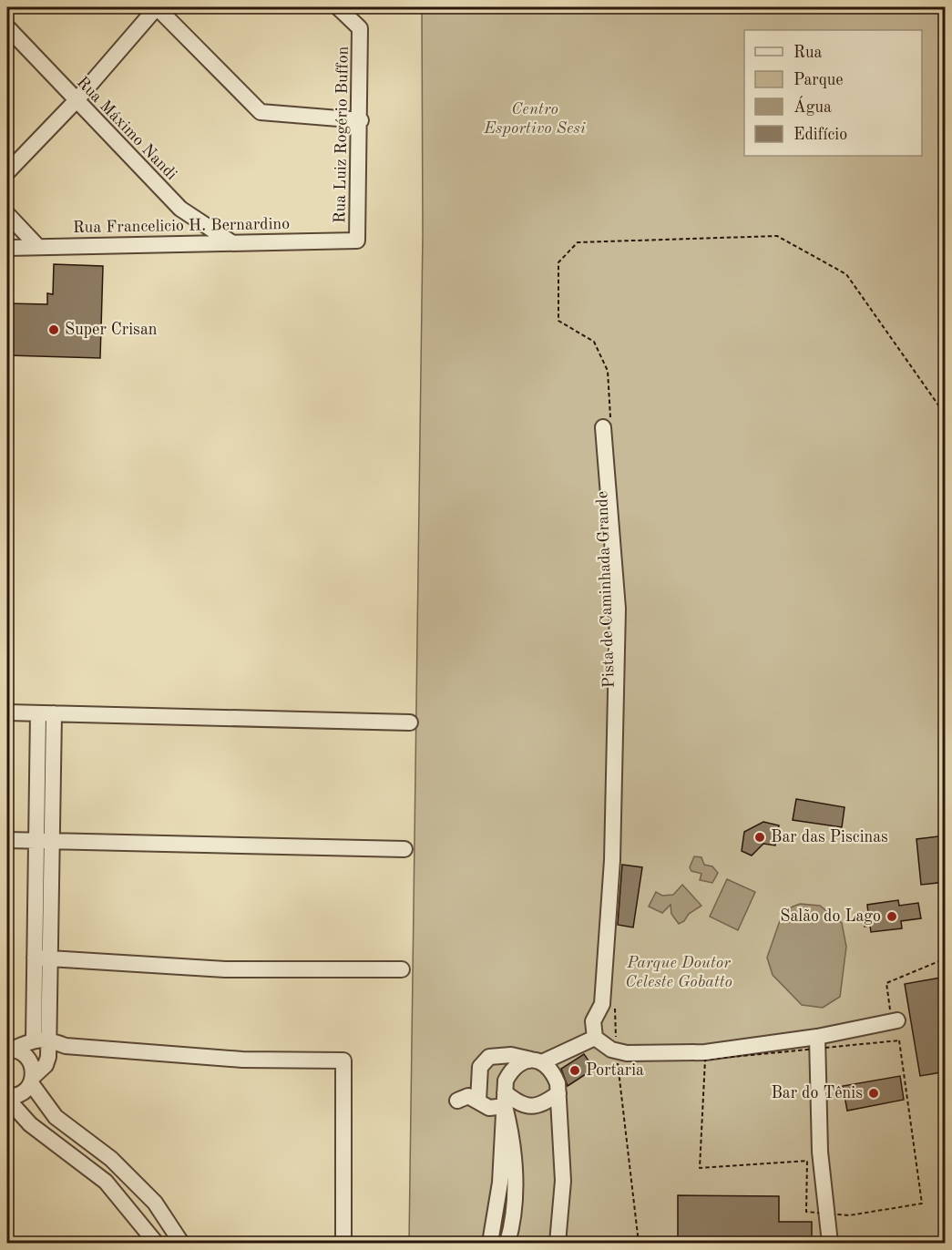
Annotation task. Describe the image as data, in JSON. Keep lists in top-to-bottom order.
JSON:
{
  "streets": {
    "street": ["Rua Máximo Nandi", "Rua Luiz Rogério Buffon", "Rua Francelicio H. Bernardino"]
  },
  "crossings": [
    ["Rua Máximo Nandi", "Rua Francelicio H. Bernardino"],
    ["Rua Luiz Rogério Buffon", "Rua Francelicio H. Bernardino"]
  ],
  "parks": ["Centro Esportivo Sesi", "Parque Doutor Celeste Gobatto"],
  "places": [
    "Super Crisan",
    "Bar das Piscinas",
    "Salão do Lago",
    "Portaria",
    "Bar do Tênis"
  ],
  "legend": [
    "Rua",
    "Parque",
    "Água",
    "Edifício"
  ]
}
